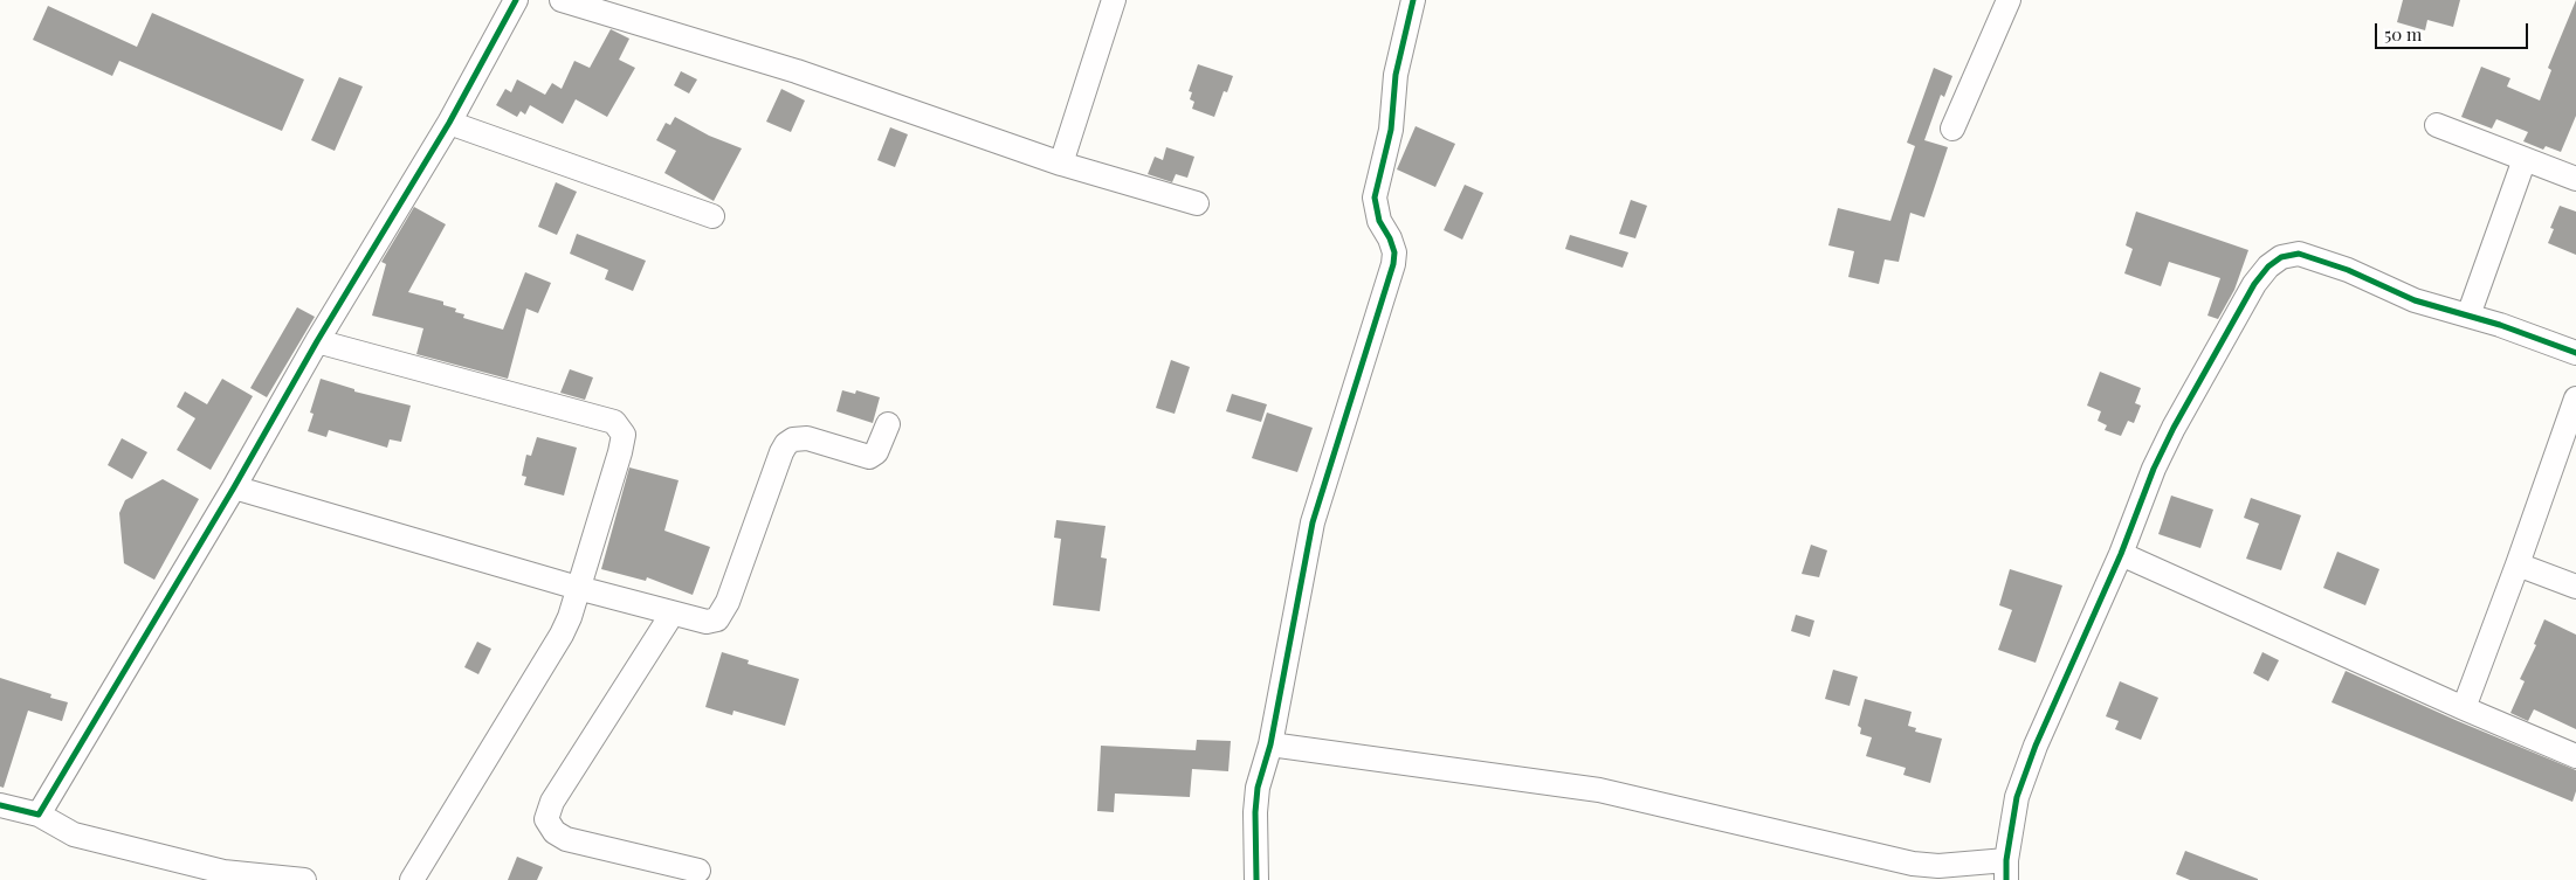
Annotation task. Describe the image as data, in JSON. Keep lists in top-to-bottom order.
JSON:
{
  "scale_bar": "50 m"
}
